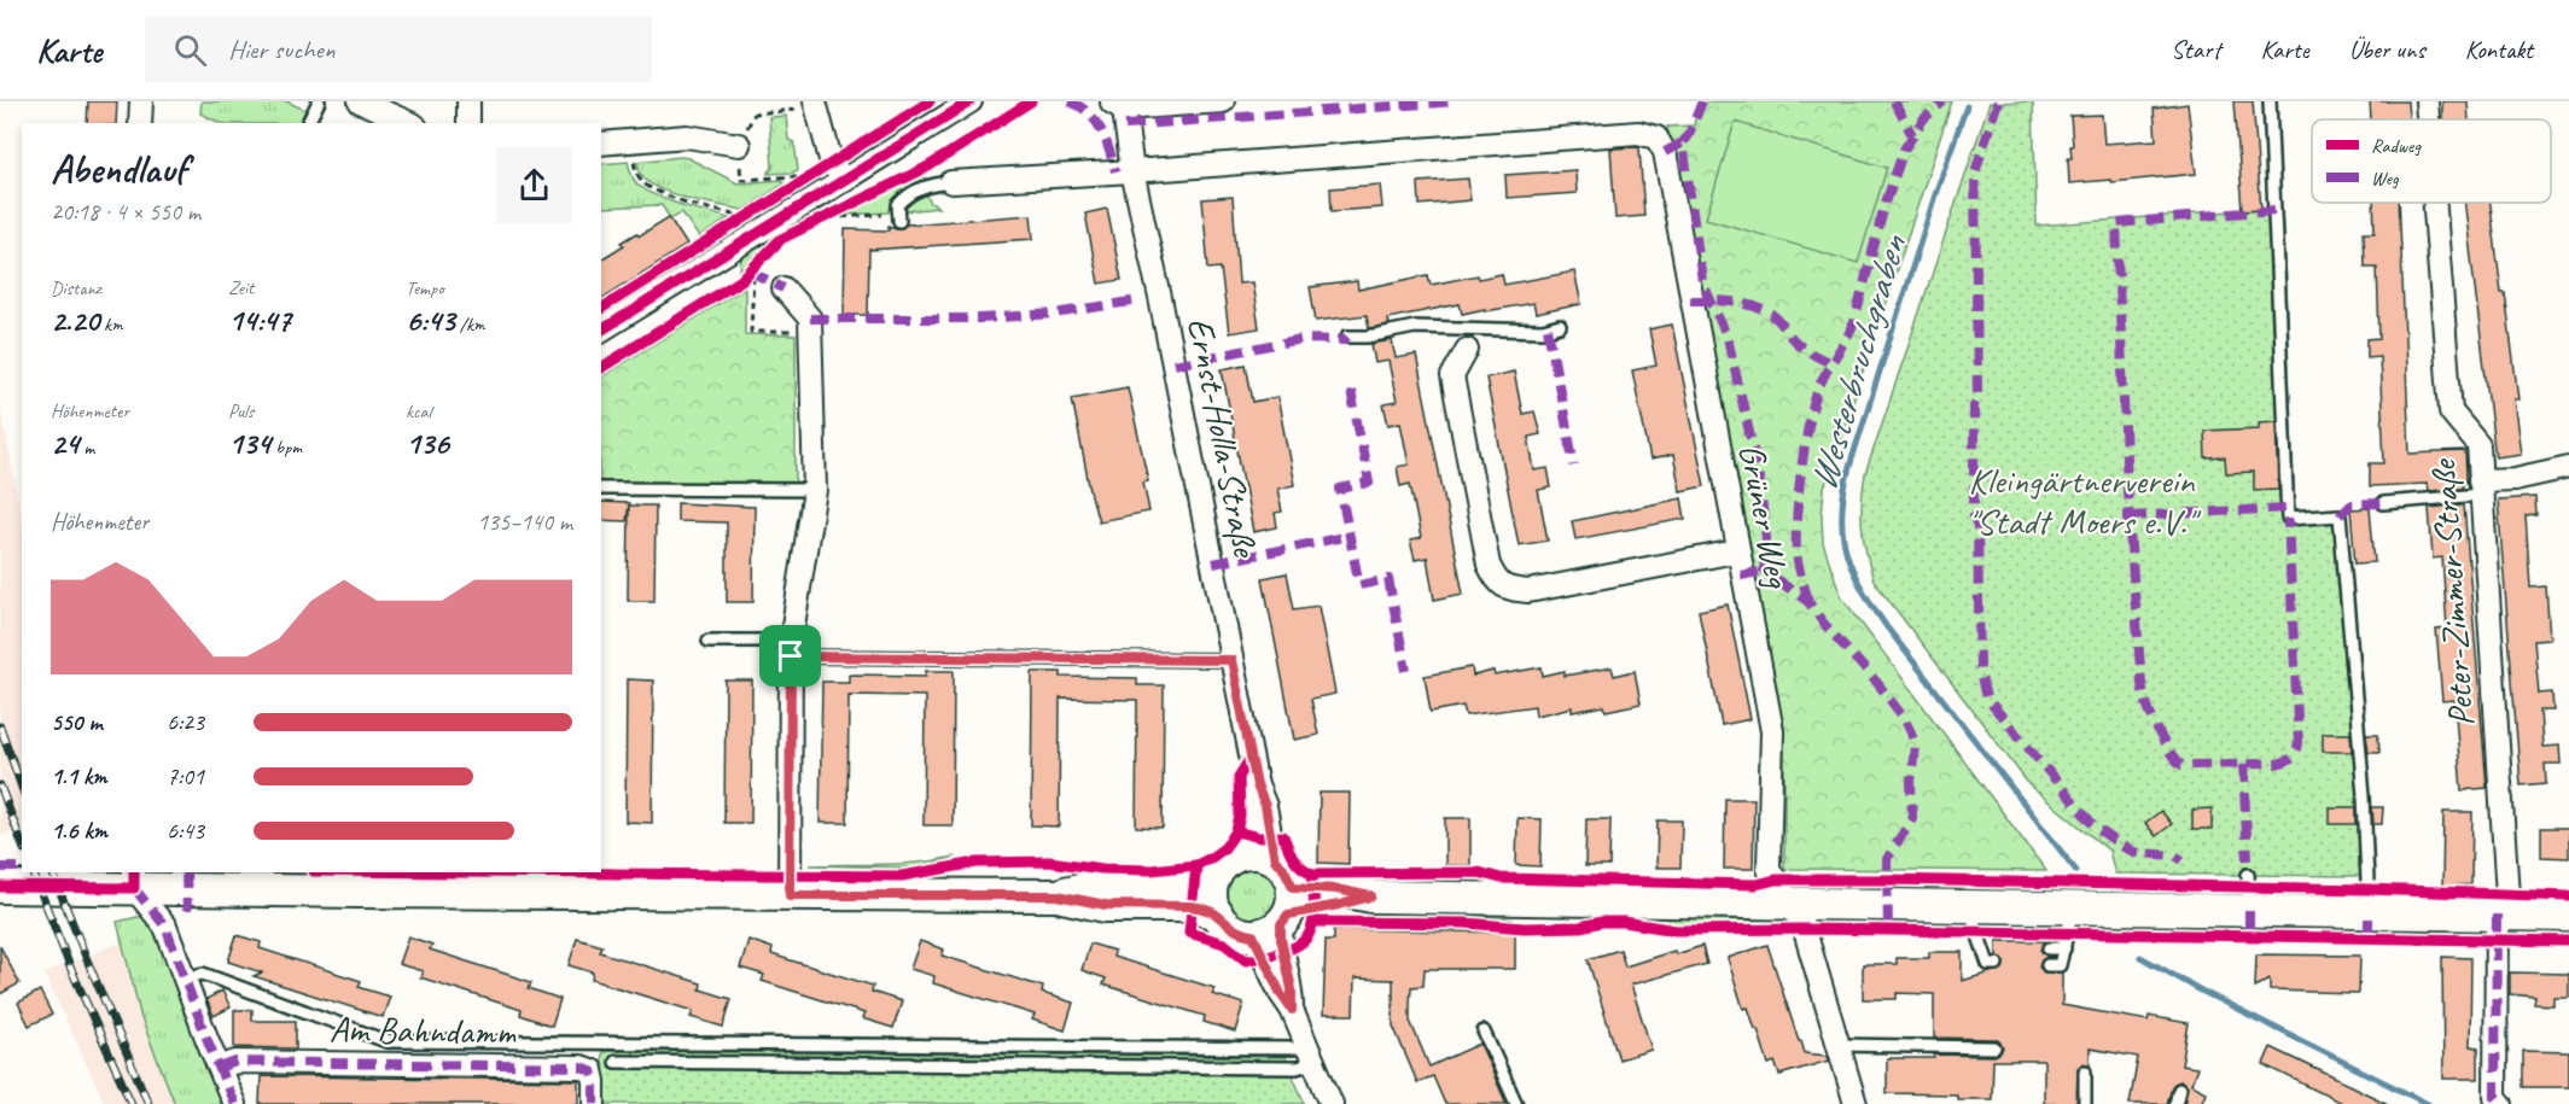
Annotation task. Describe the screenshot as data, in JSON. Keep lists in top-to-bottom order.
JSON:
{
  "streets": {
    "street": [
      "Ernst-Holla-Straße",
      "Grüner Weg",
      "Peter-Zimmer-Straße",
      "Am Bahndamm"
    ]
  },
  "crossings": [
    ["Ernst-Holla-Straße", "Grüner Weg"]
  ],
  "water": ["Westerbruchgraben"],
  "parks": ["Kleingärtnerverein \"Stadt Moers e.V.\""],
  "legend": ["Radweg", "Weg"],
  "page": {
    "header": "Karte",
    "search": "Hier suchen",
    "nav": [
      "Start",
      "Karte",
      "Über uns",
      "Kontakt"
    ],
    "heading": ["Abendlauf", "20:18 · 4 × 550 m"],
    "stats": [
      ["Distanz", "2.20 km"],
      ["Zeit", "14:47"],
      ["Tempo", "6:43 /km"],
      ["Höhenmeter", "24 m"],
      ["Puls", "134 bpm"],
      ["kcal", "136"]
    ],
    "chart": ["Höhenmeter", "135–140 m"],
    "list": [
      {
        "name": "550 m",
        "note": "6:23"
      },
      {
        "name": "1.1 km",
        "note": "7:01"
      },
      {
        "name": "1.6 km",
        "note": "6:43"
      }
    ]
  }
}
